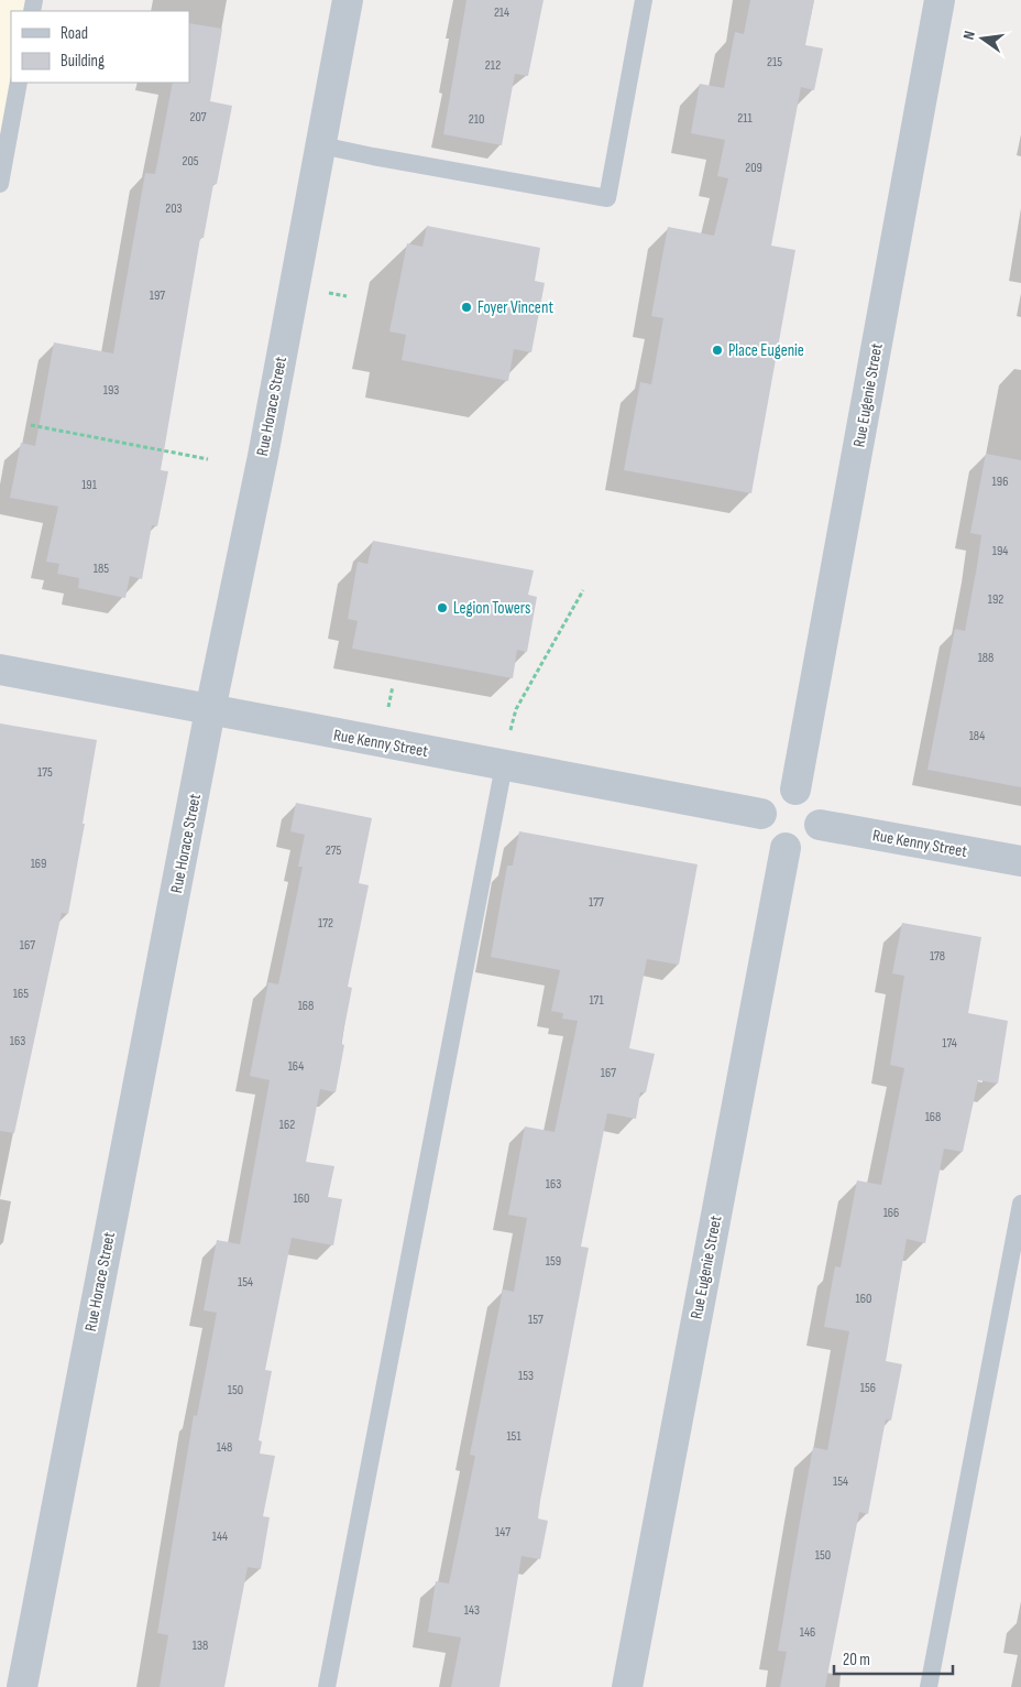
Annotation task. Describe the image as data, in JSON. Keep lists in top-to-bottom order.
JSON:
{
  "streets": {
    "street": ["Rue Eugenie Street", "Rue Horace Street", "Rue Kenny Street"]
  },
  "crossings": [
    ["Rue Eugenie Street", "Rue Kenny Street"],
    ["Rue Horace Street", "Rue Kenny Street"]
  ],
  "places": ["Foyer Vincent", "Place Eugenie", "Legion Towers"],
  "house_numbers": [
    "214",
    "215",
    "212",
    "207",
    "211",
    "210",
    "205",
    "209",
    "203",
    "197",
    "193",
    "196",
    "191",
    "194",
    "185",
    "192",
    "188",
    "184",
    "175",
    "275",
    "169",
    "177",
    "172",
    "167",
    "178",
    "165",
    "171",
    "168",
    "163",
    "174",
    "164",
    "167",
    "168",
    "162",
    "163",
    "160",
    "166",
    "159",
    "154",
    "160",
    "157",
    "153",
    "156",
    "150",
    "151",
    "148",
    "154",
    "147",
    "144",
    "150",
    "143",
    "146",
    "138"
  ],
  "legend": ["Road", "Building"],
  "scale_bar": "20 m",
  "north": "left"
}
